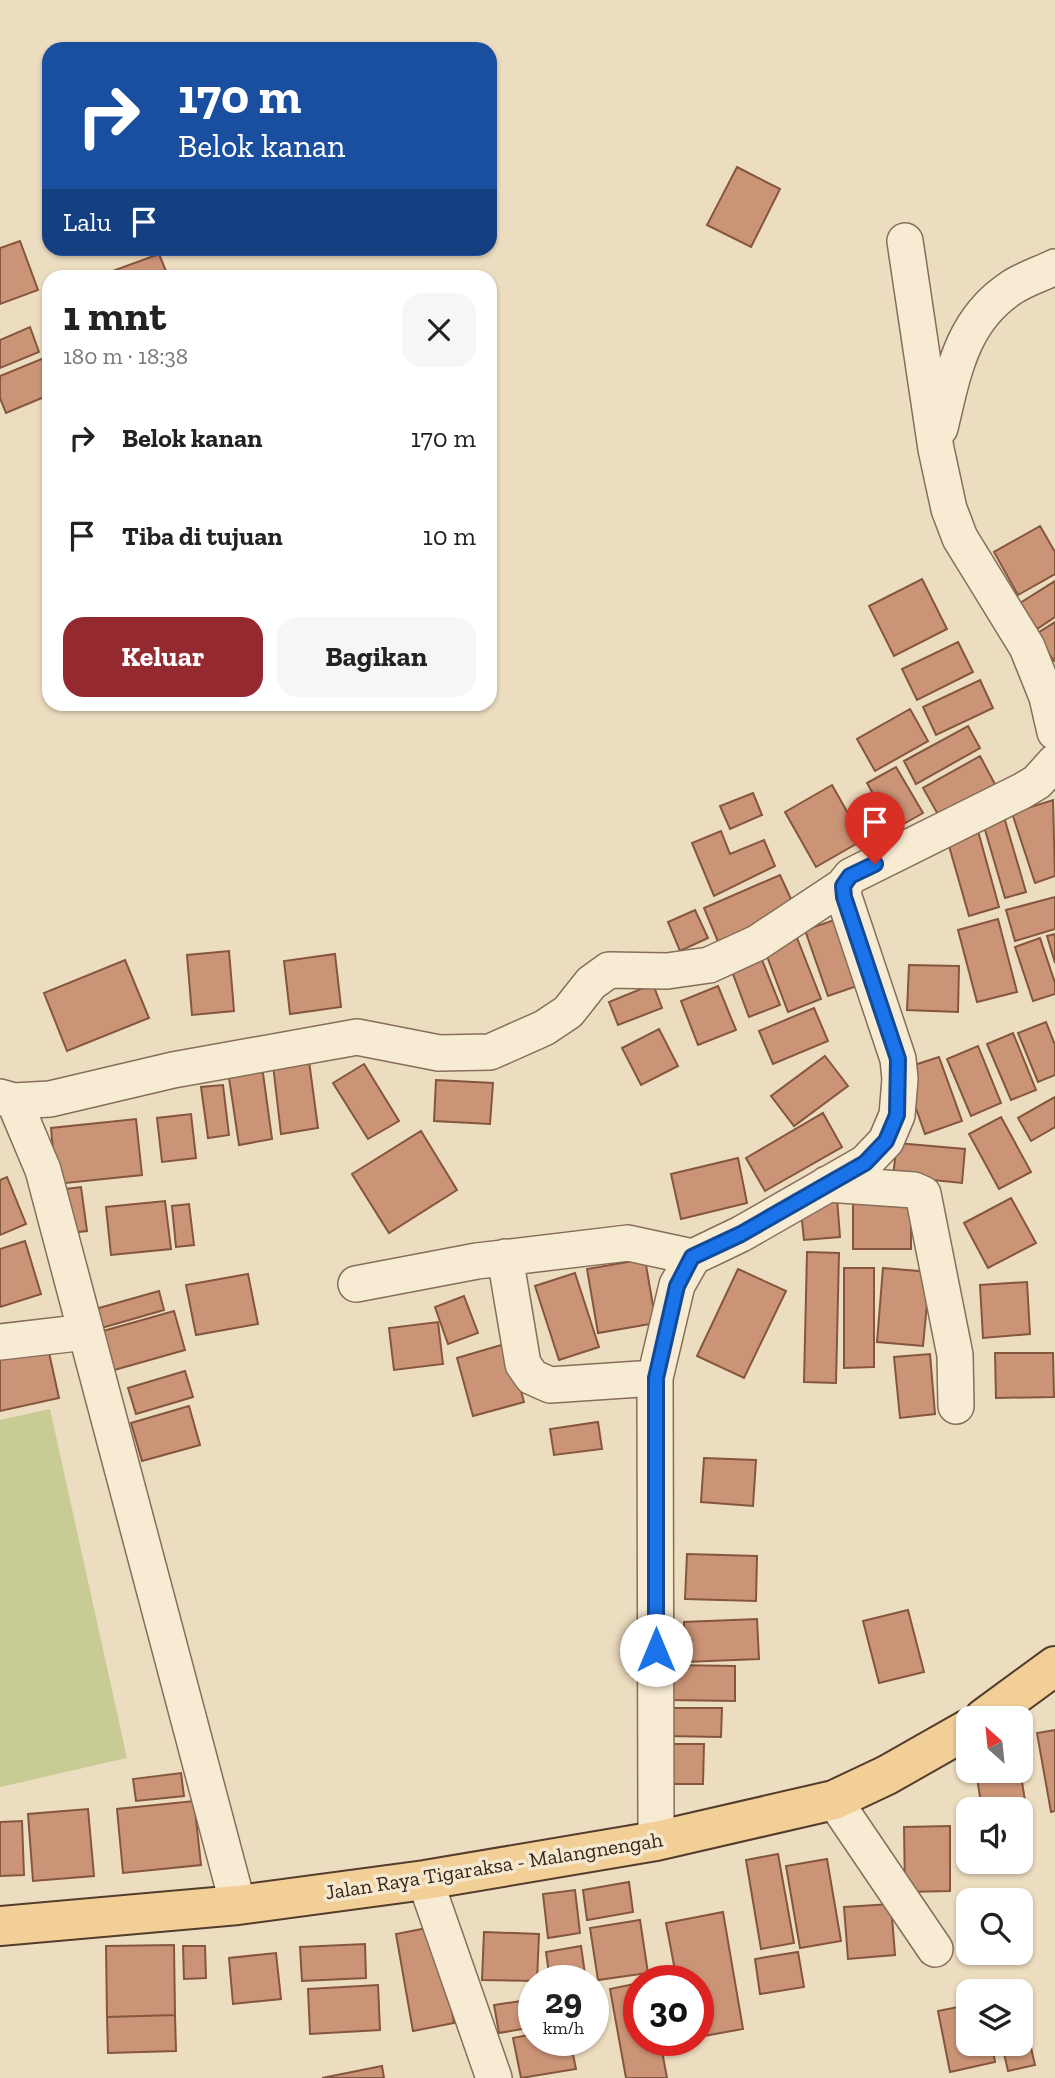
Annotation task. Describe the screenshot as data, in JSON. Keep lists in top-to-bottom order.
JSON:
{
  "streets": {
    "main road": ["Jalan Raya Tigaraksa - Malangnengah"]
  },
  "north": "top left",
  "page": {
    "turn": ["170 m", "Belok kanan"],
    "then": "Lalu",
    "heading": ["1 mnt", "180 m · 18:38"],
    "list": [
      {
        "name": "Belok kanan",
        "value": "170 m"
      },
      {
        "name": "Tiba di tujuan",
        "value": "10 m"
      }
    ],
    "buttons": ["Keluar", "Bagikan"],
    "speed": "29 km/h",
    "limit": "30"
  }
}
